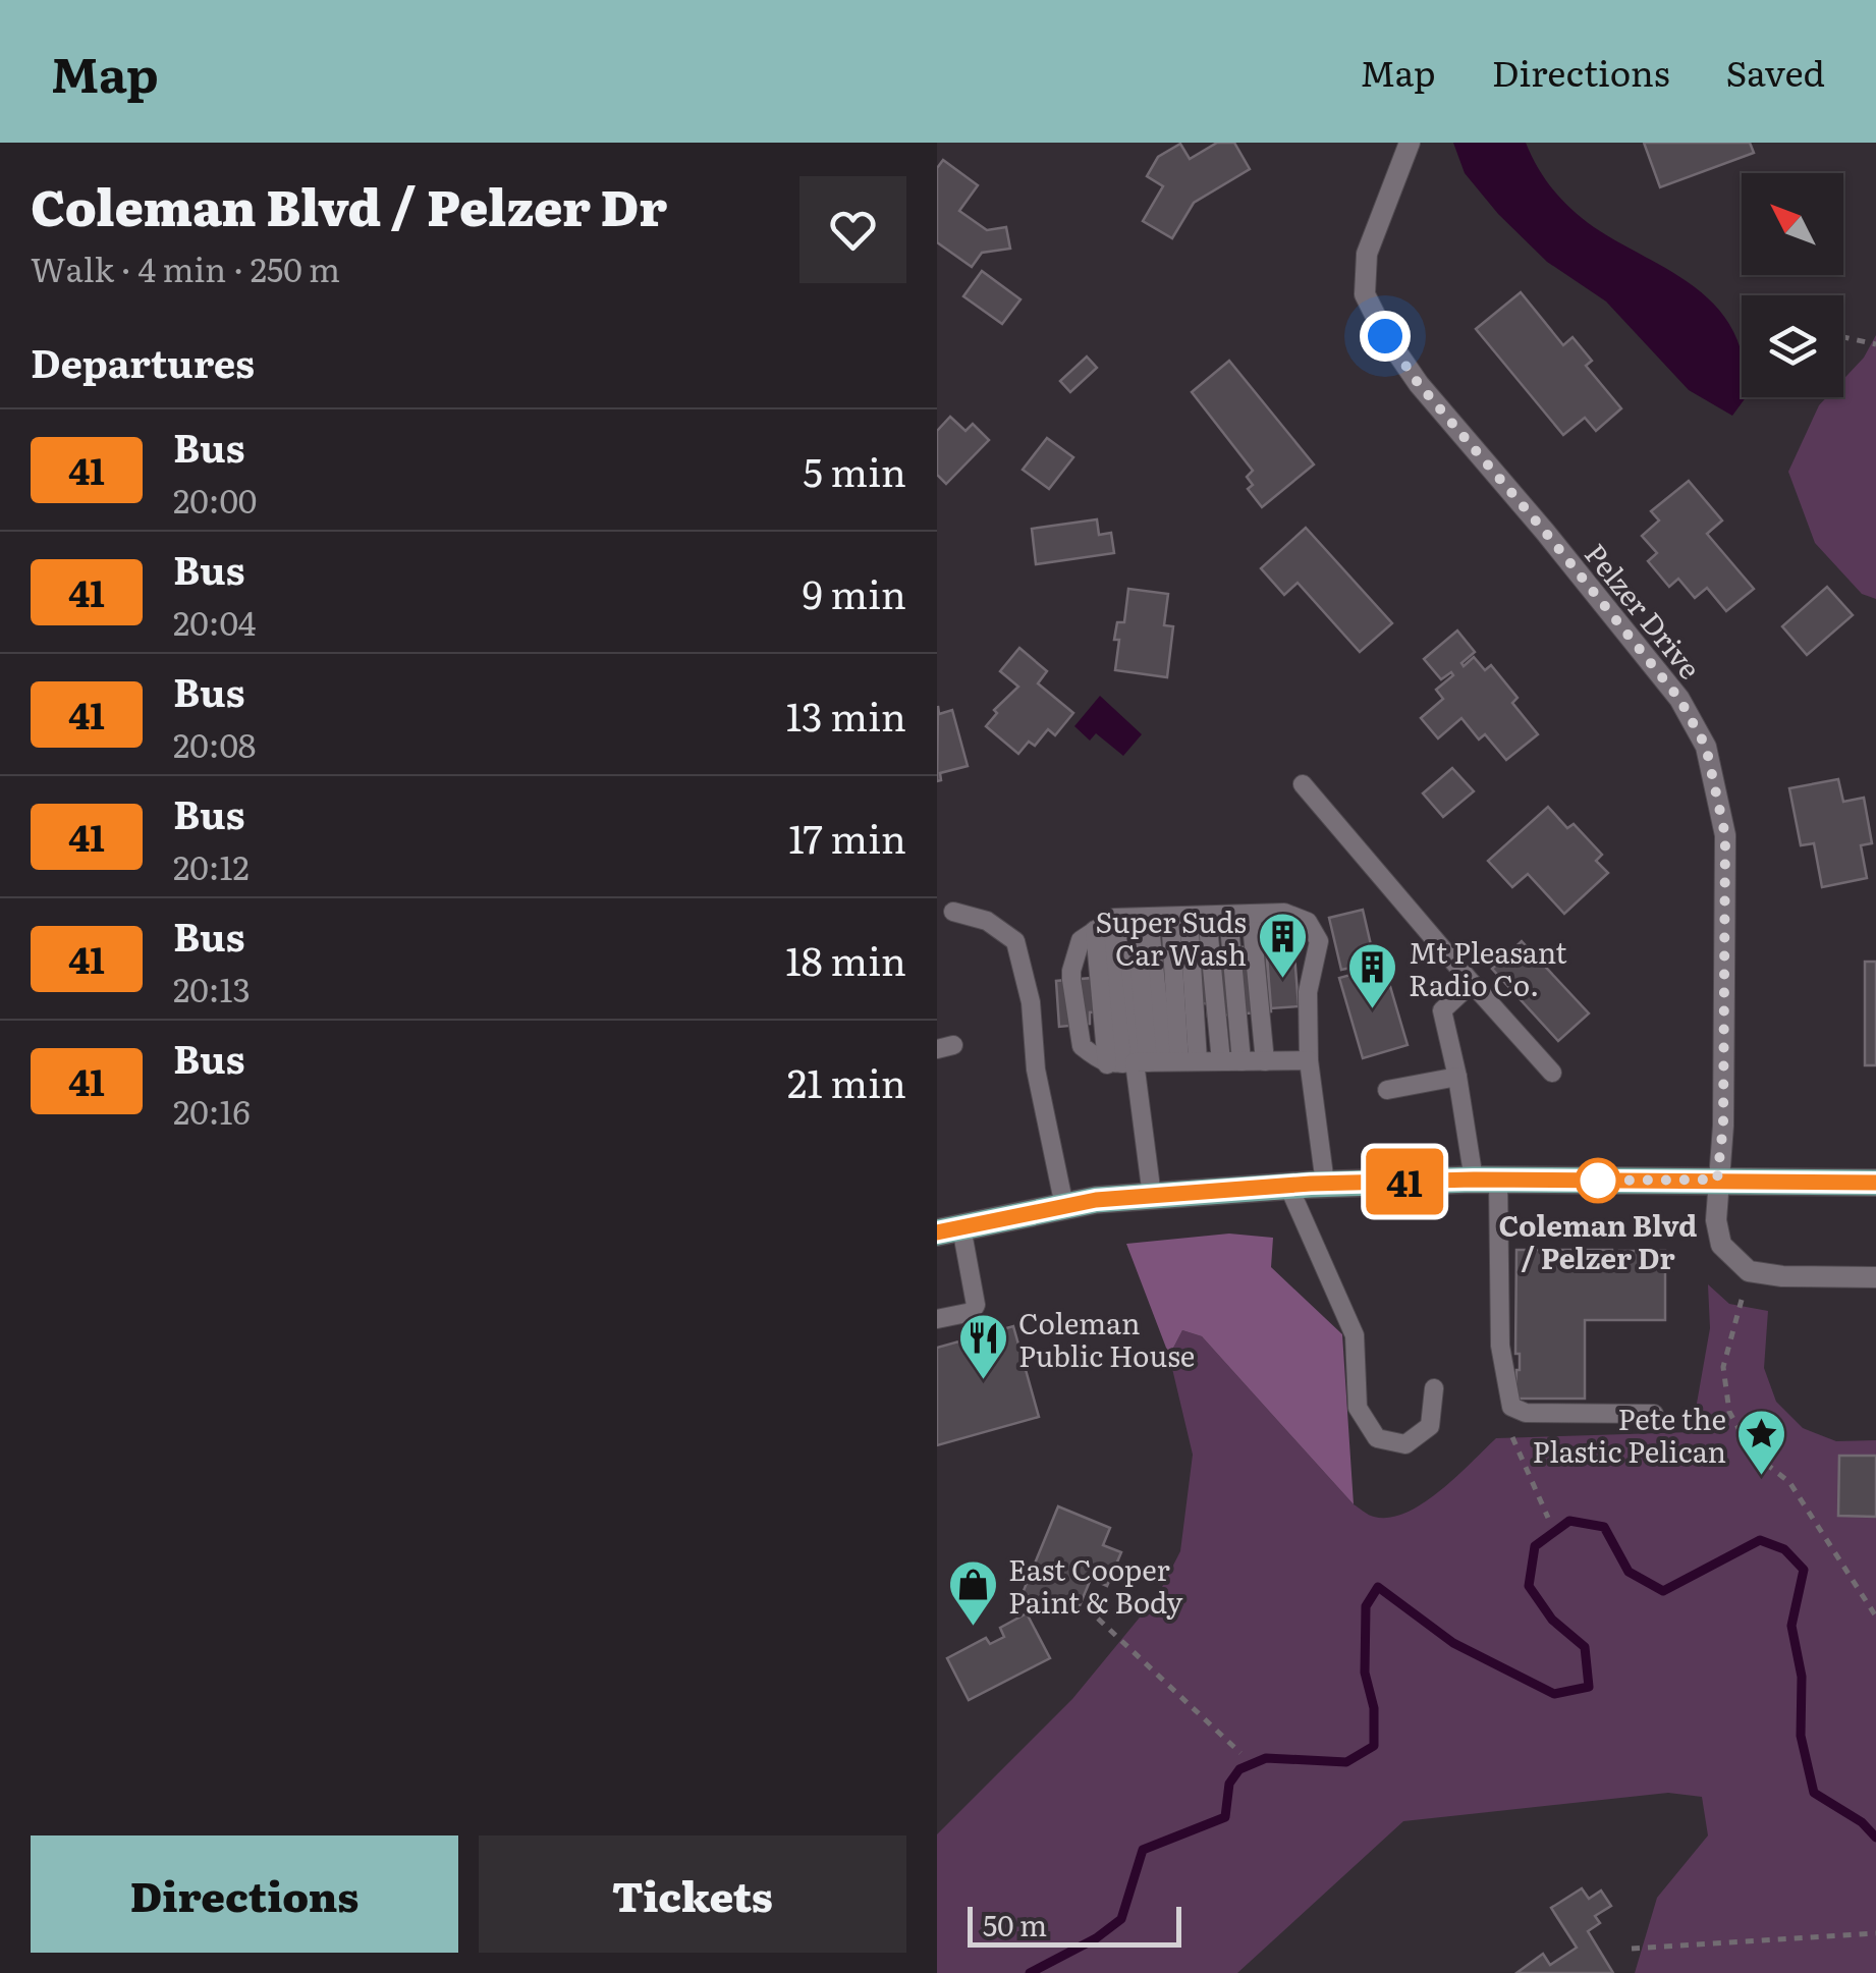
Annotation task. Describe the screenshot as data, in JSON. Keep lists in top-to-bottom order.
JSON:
{
  "streets": {
    "street": ["Pelzer Drive"]
  },
  "places": {
    "building": ["Super Suds Car Wash", "Mt Pleasant Radio Co."],
    "other": ["Coleman Blvd / Pelzer Dr"],
    "restaurant": ["Coleman Public House"],
    "place": ["Pete the Plastic Pelican"],
    "shop": ["East Cooper Paint & Body"]
  },
  "lines": ["bus line 41"],
  "scale_bar": "50 m",
  "north": "top left",
  "page": {
    "header": "Map",
    "nav": ["Map", "Directions", "Saved"],
    "heading": [
      ["Coleman Blvd / Pelzer Dr", "Walk · 4 min · 250 m"],
      "Departures"
    ],
    "on_map": "41",
    "list": [
      {
        "mark": "41",
        "name": "Bus",
        "note": "20:00",
        "value": "5 min"
      },
      {
        "mark": "41",
        "name": "Bus",
        "note": "20:04",
        "value": "9 min"
      },
      {
        "mark": "41",
        "name": "Bus",
        "note": "20:08",
        "value": "13 min"
      },
      {
        "mark": "41",
        "name": "Bus",
        "note": "20:12",
        "value": "17 min"
      },
      {
        "mark": "41",
        "name": "Bus",
        "note": "20:13",
        "value": "18 min"
      },
      {
        "mark": "41",
        "name": "Bus",
        "note": "20:16",
        "value": "21 min"
      }
    ],
    "buttons": ["Directions", "Tickets"],
    "scale": "50 m"
  }
}
